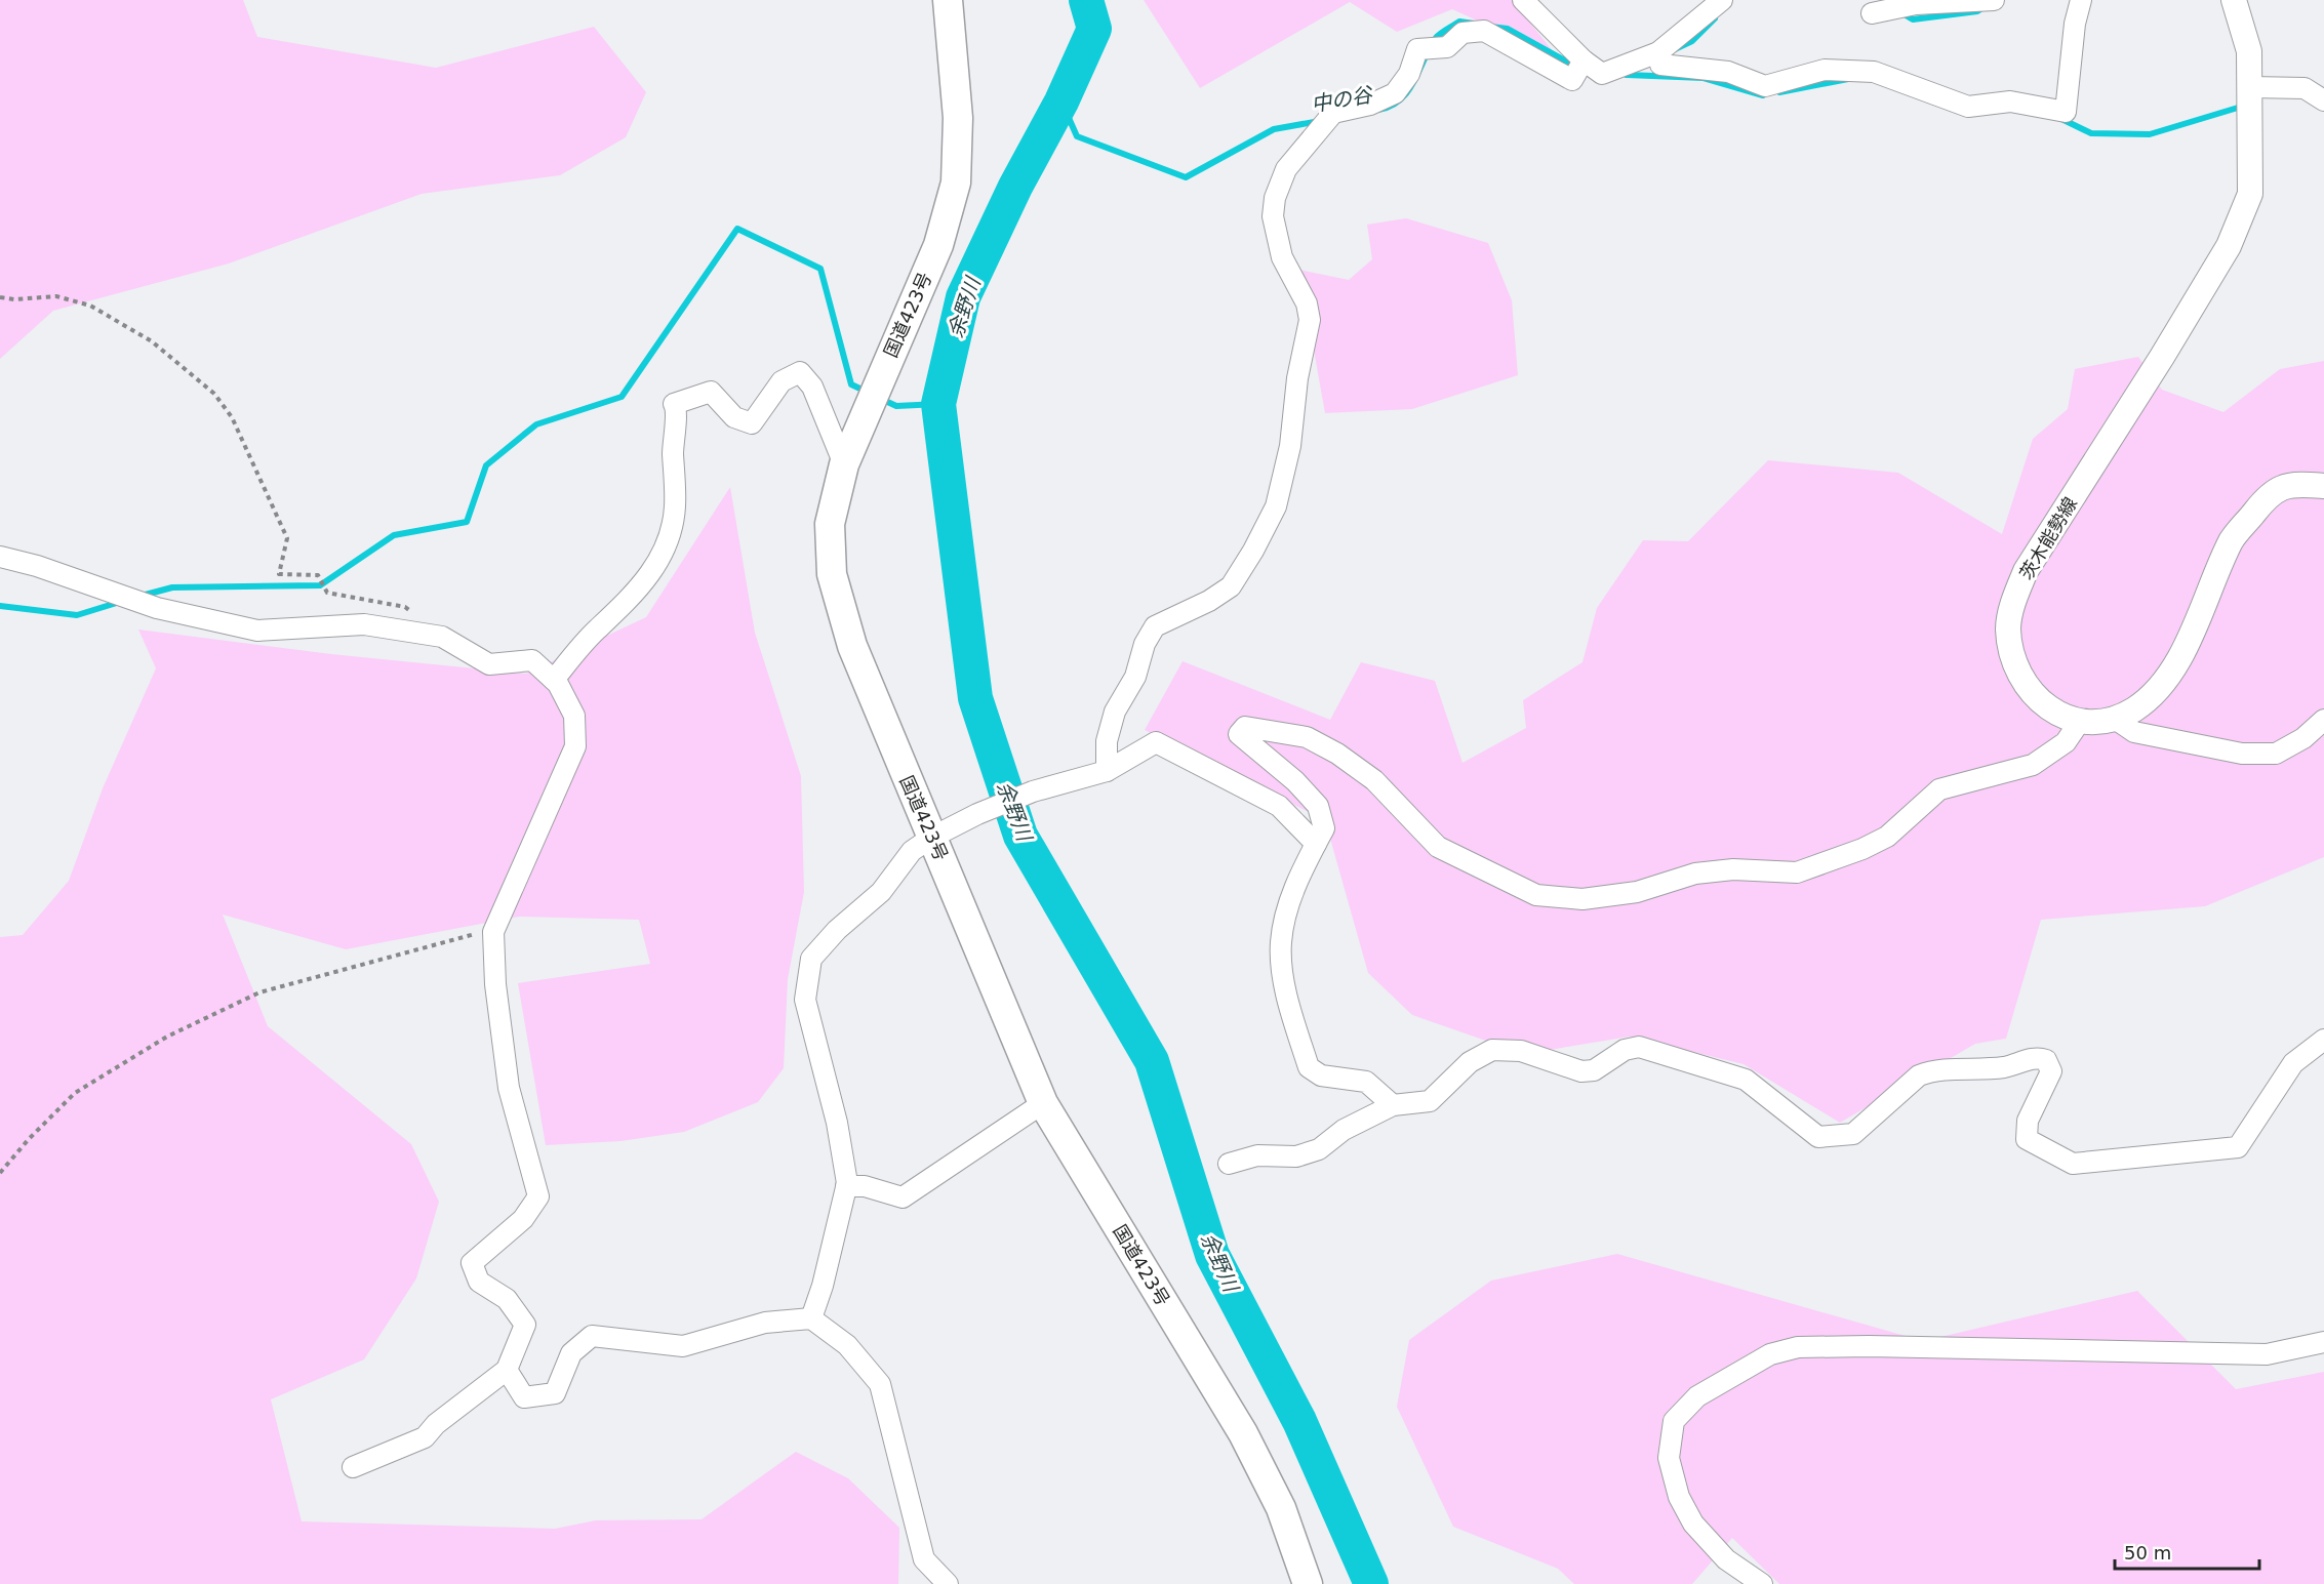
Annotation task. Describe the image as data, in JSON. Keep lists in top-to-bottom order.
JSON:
{
  "streets": {
    "highway": ["国道423号"],
    "main road": ["茨木能勢線"]
  },
  "water": ["中の谷", "余野川"],
  "scale_bar": "50 m"
}
